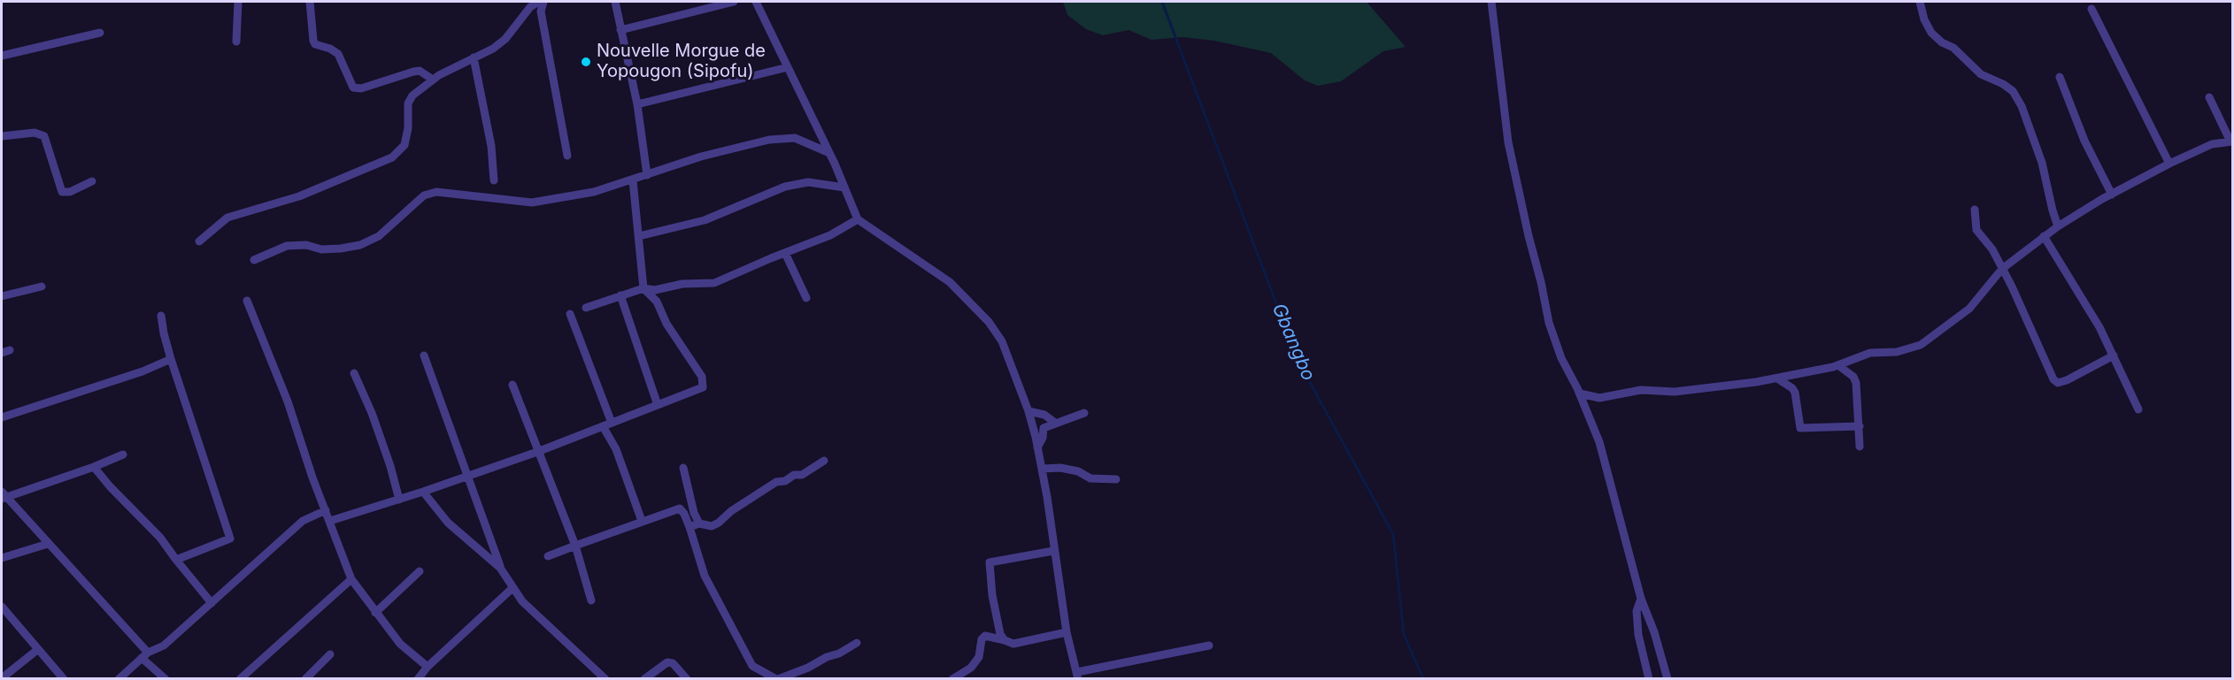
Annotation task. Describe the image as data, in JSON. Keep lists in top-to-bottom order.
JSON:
{
  "water": ["Gbangbo"],
  "places": ["Nouvelle Morgue de Yopougon (Sipofu)"]
}
